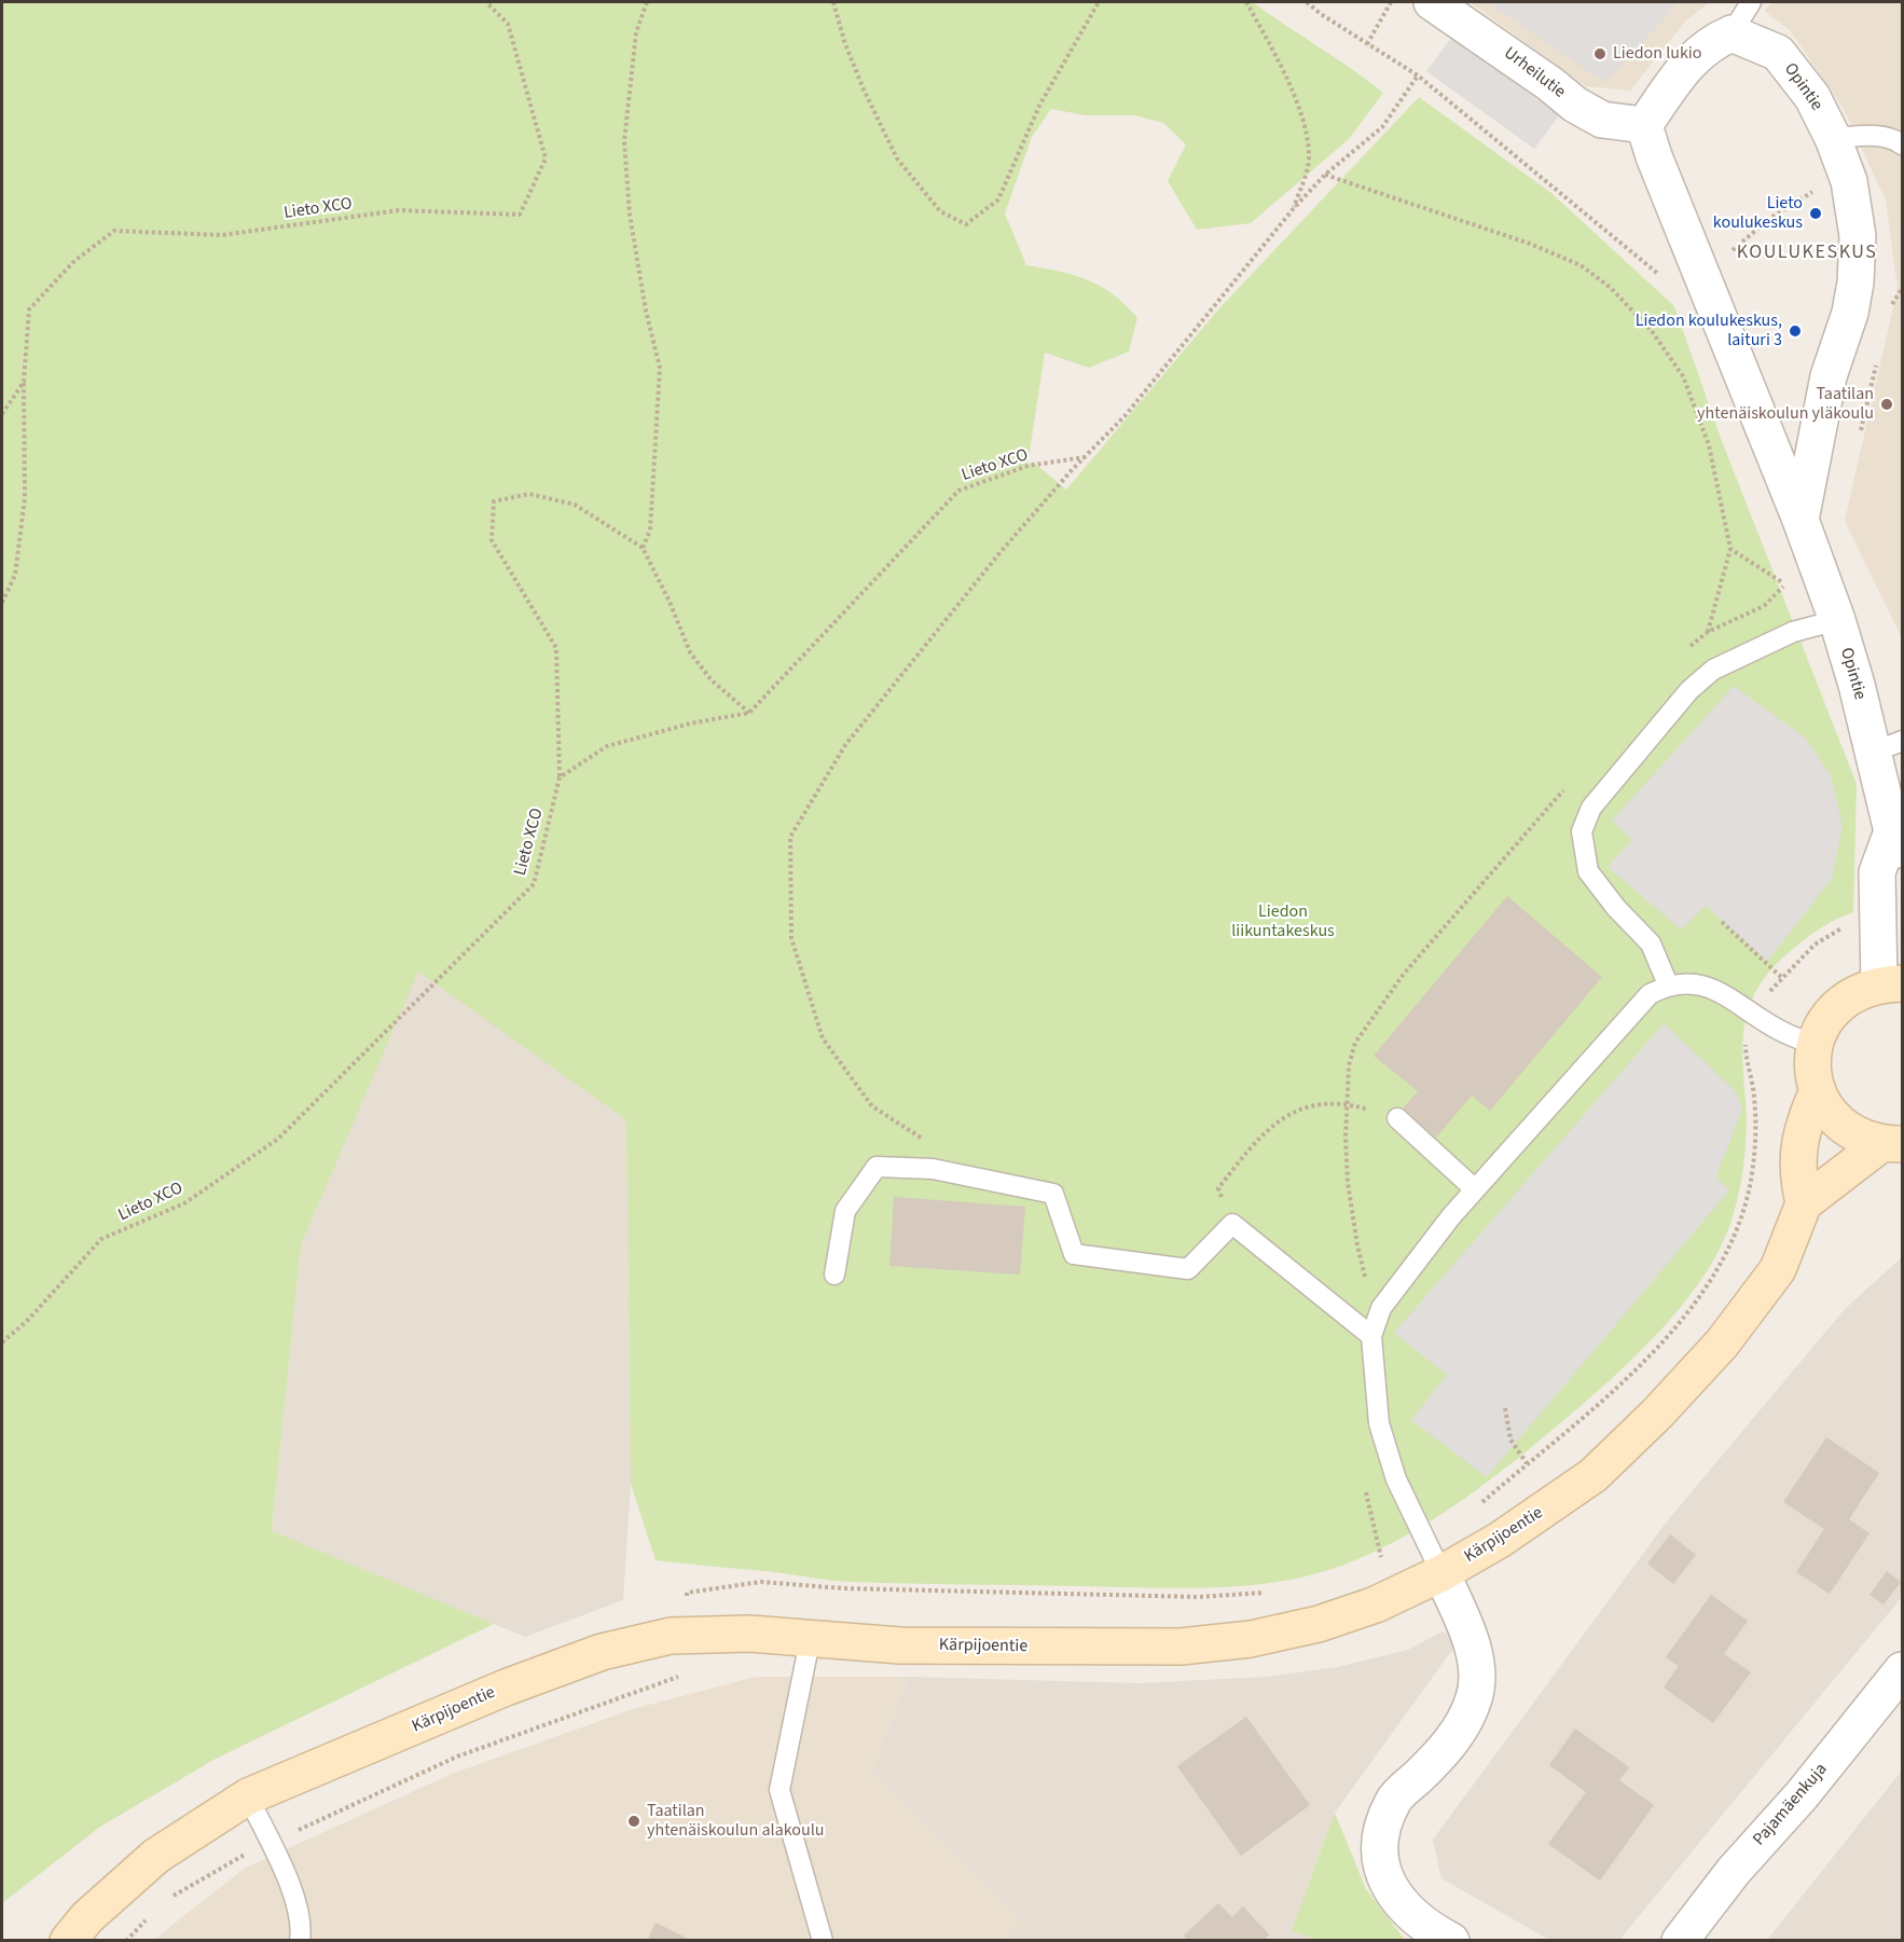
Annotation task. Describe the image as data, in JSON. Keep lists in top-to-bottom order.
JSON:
{
  "streets": {
    "street": [
      "Urheilutie",
      "Opintie",
      "Kärpijoentie",
      "Pajamäenkuja"
    ],
    "path": ["Lieto XCO"]
  },
  "crossings": [
    ["Urheilutie", "Opintie"]
  ],
  "districts": ["KOULUKESKUS"],
  "parks": ["Liedon liikuntakeskus"],
  "places": [
    "Liedon lukio",
    "Lieto koulukeskus",
    "Liedon koulukeskus, laituri 3",
    "Taatilan yhtenäiskoulun yläkoulu",
    "Taatilan yhtenäiskoulun alakoulu"
  ]
}
